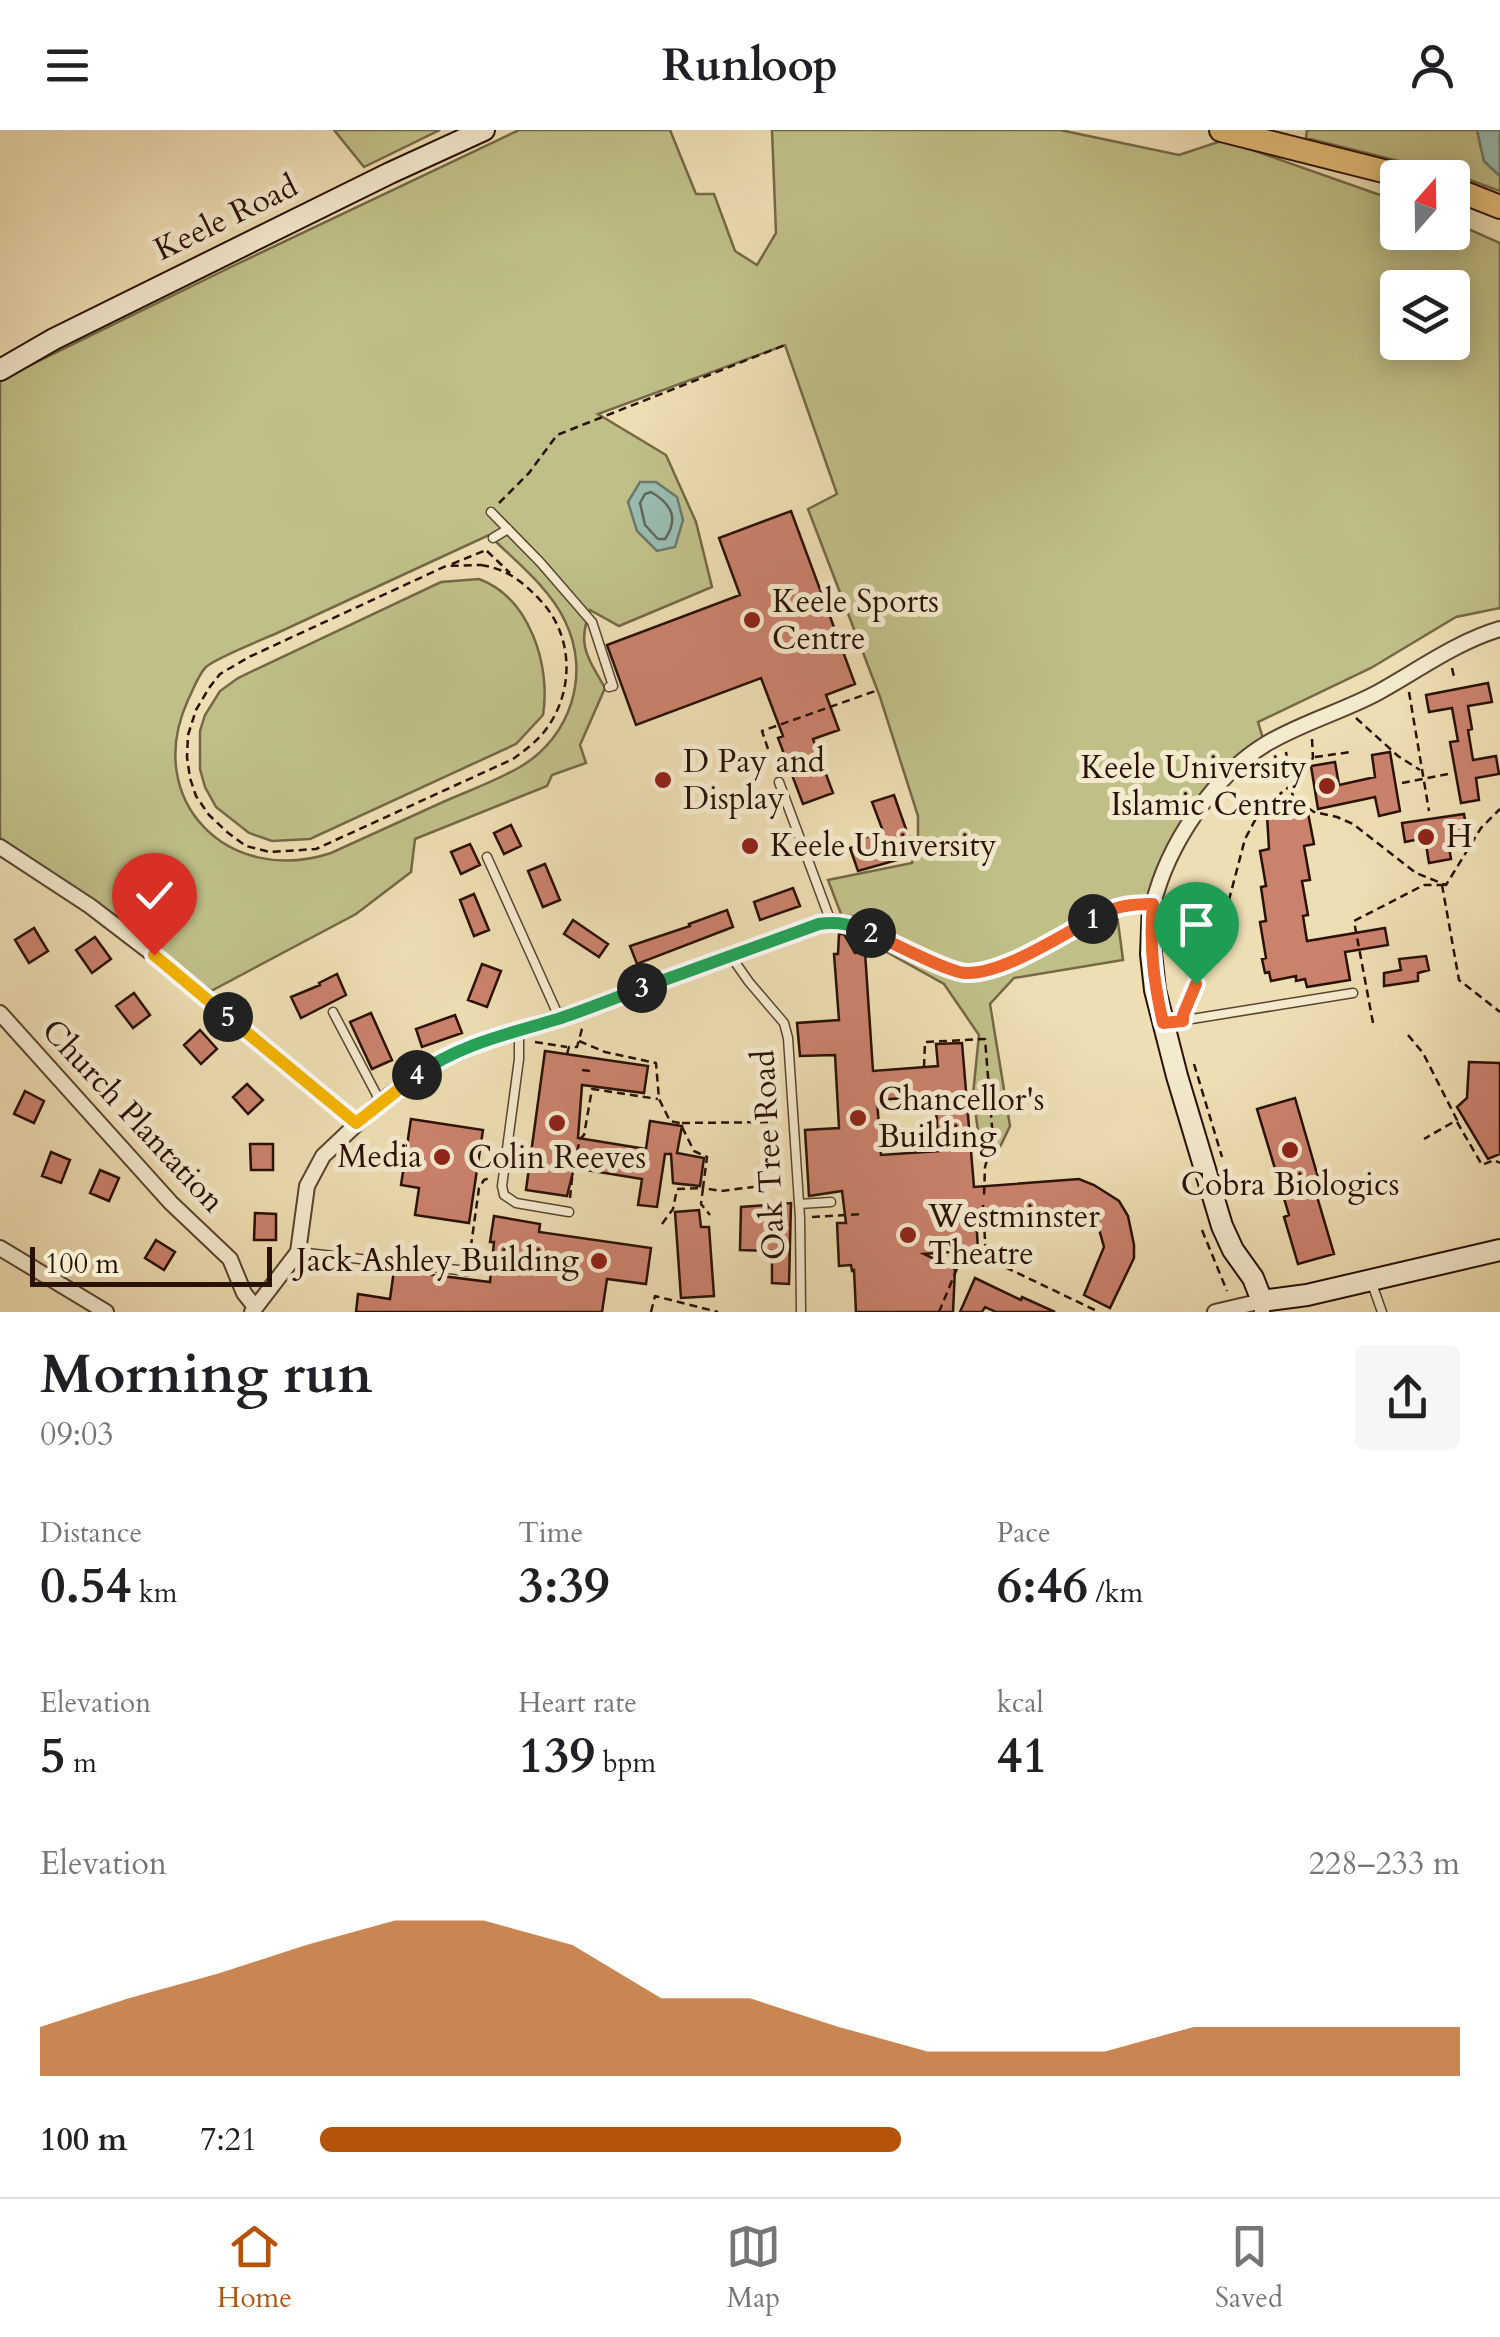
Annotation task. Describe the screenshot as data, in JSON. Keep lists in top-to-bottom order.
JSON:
{
  "streets": {
    "street": ["Keele Road", "Church Plantation"],
    "lane": ["Oak Tree Road"]
  },
  "places": [
    "Keele Sports Centre",
    "D Pay and Display",
    "Keele University Islamic Centre",
    "H",
    "Keele University",
    "Chancellor's Building",
    "Colin Reeves",
    "Cobra Biologics",
    "Media",
    "Westminster Theatre",
    "Jack Ashley Building"
  ],
  "scale_bar": "100 m",
  "north": "top",
  "page": {
    "header": "Runloop",
    "pins": [
      "1",
      "2",
      "3",
      "5",
      "4"
    ],
    "scale": "100 m",
    "heading": ["Morning run", "09:03"],
    "stats": [
      ["Distance", "0.54 km"],
      ["Time", "3:39"],
      ["Pace", "6:46 /km"],
      ["Elevation", "5 m"],
      ["Heart rate", "139 bpm"],
      ["kcal", "41"]
    ],
    "chart": ["Elevation", "228–233 m"],
    "list": [
      {
        "name": "100 m",
        "note": "7:21"
      }
    ],
    "tabs": ["Home", "Map", "Saved"]
  }
}
